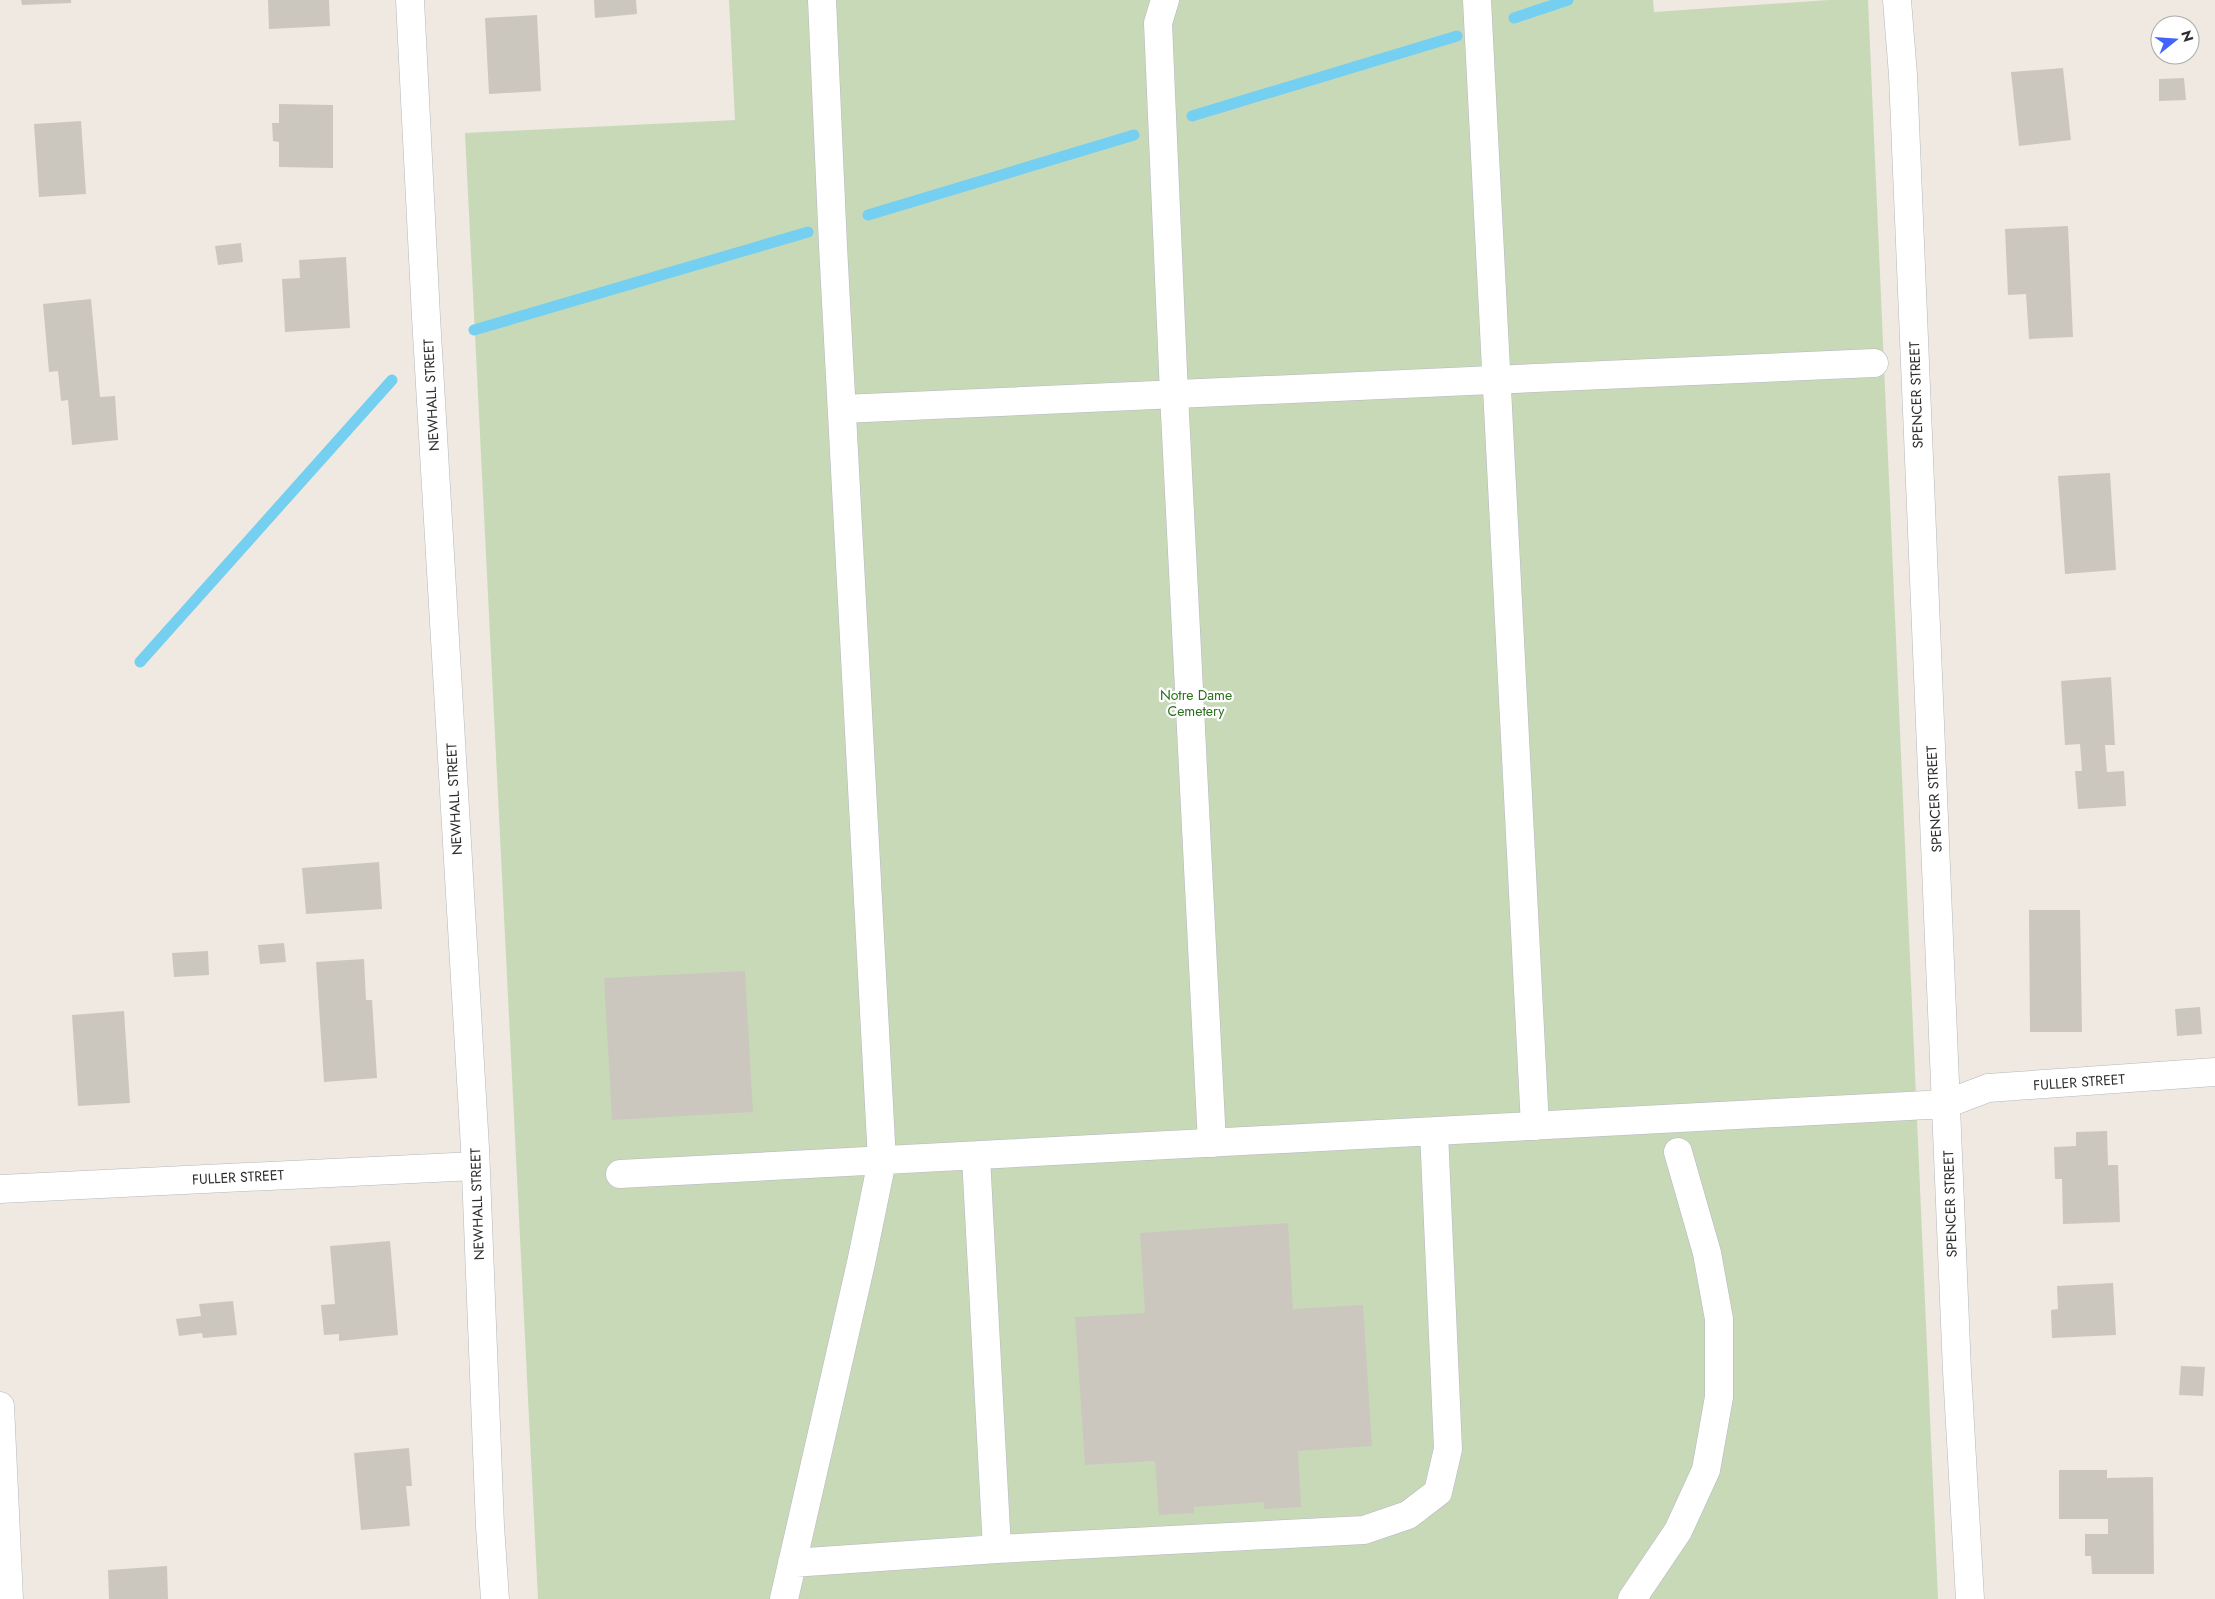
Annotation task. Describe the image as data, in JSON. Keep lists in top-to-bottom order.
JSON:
{
  "streets": {
    "street": ["NEWHALL STREET", "SPENCER STREET", "FULLER STREET"]
  },
  "crossings": [
    ["NEWHALL STREET", "FULLER STREET"],
    ["SPENCER STREET", "FULLER STREET"]
  ],
  "parks": ["Notre Dame Cemetery"],
  "north": "right"
}
